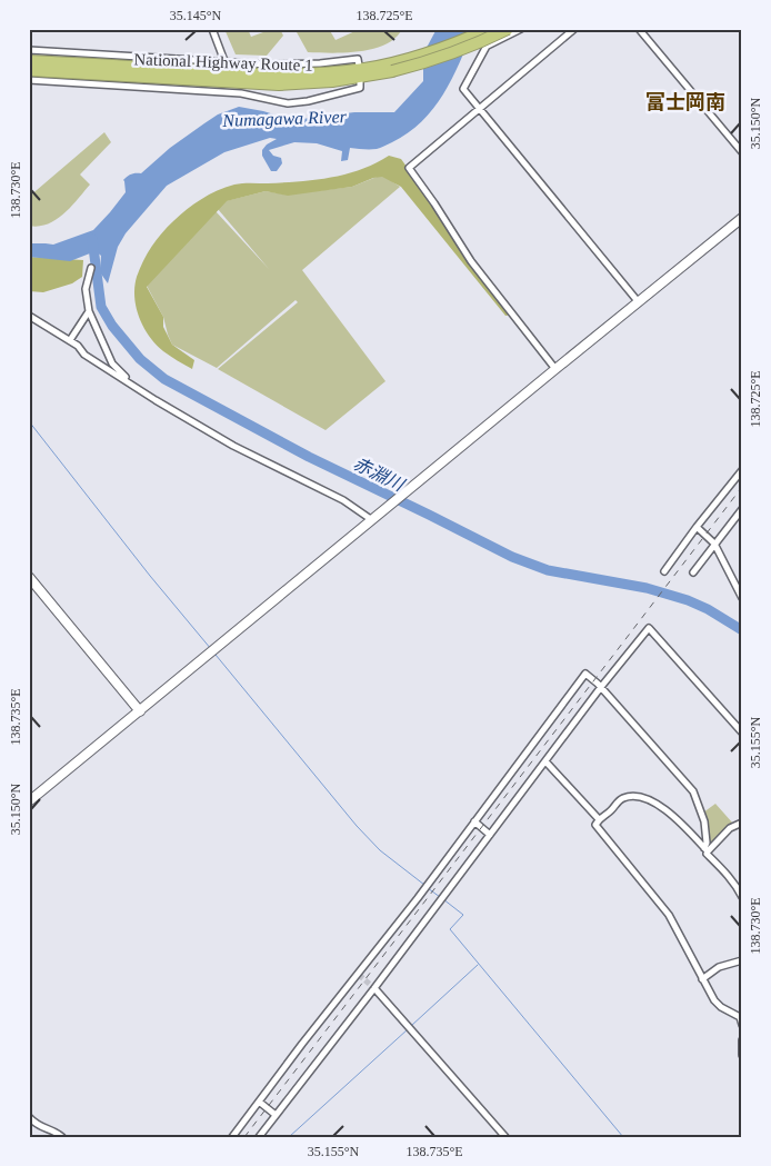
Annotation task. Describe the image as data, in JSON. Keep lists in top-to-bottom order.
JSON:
{
  "streets": {
    "highway": ["National Highway Route 1"]
  },
  "districts": ["富士岡南"],
  "water": ["Numagawa River", "赤淵川"],
  "coordinates": [
    "35.145°N",
    "138.725°E",
    "35.150°N",
    "138.730°E",
    "138.735°E",
    "35.155°N"
  ]
}
